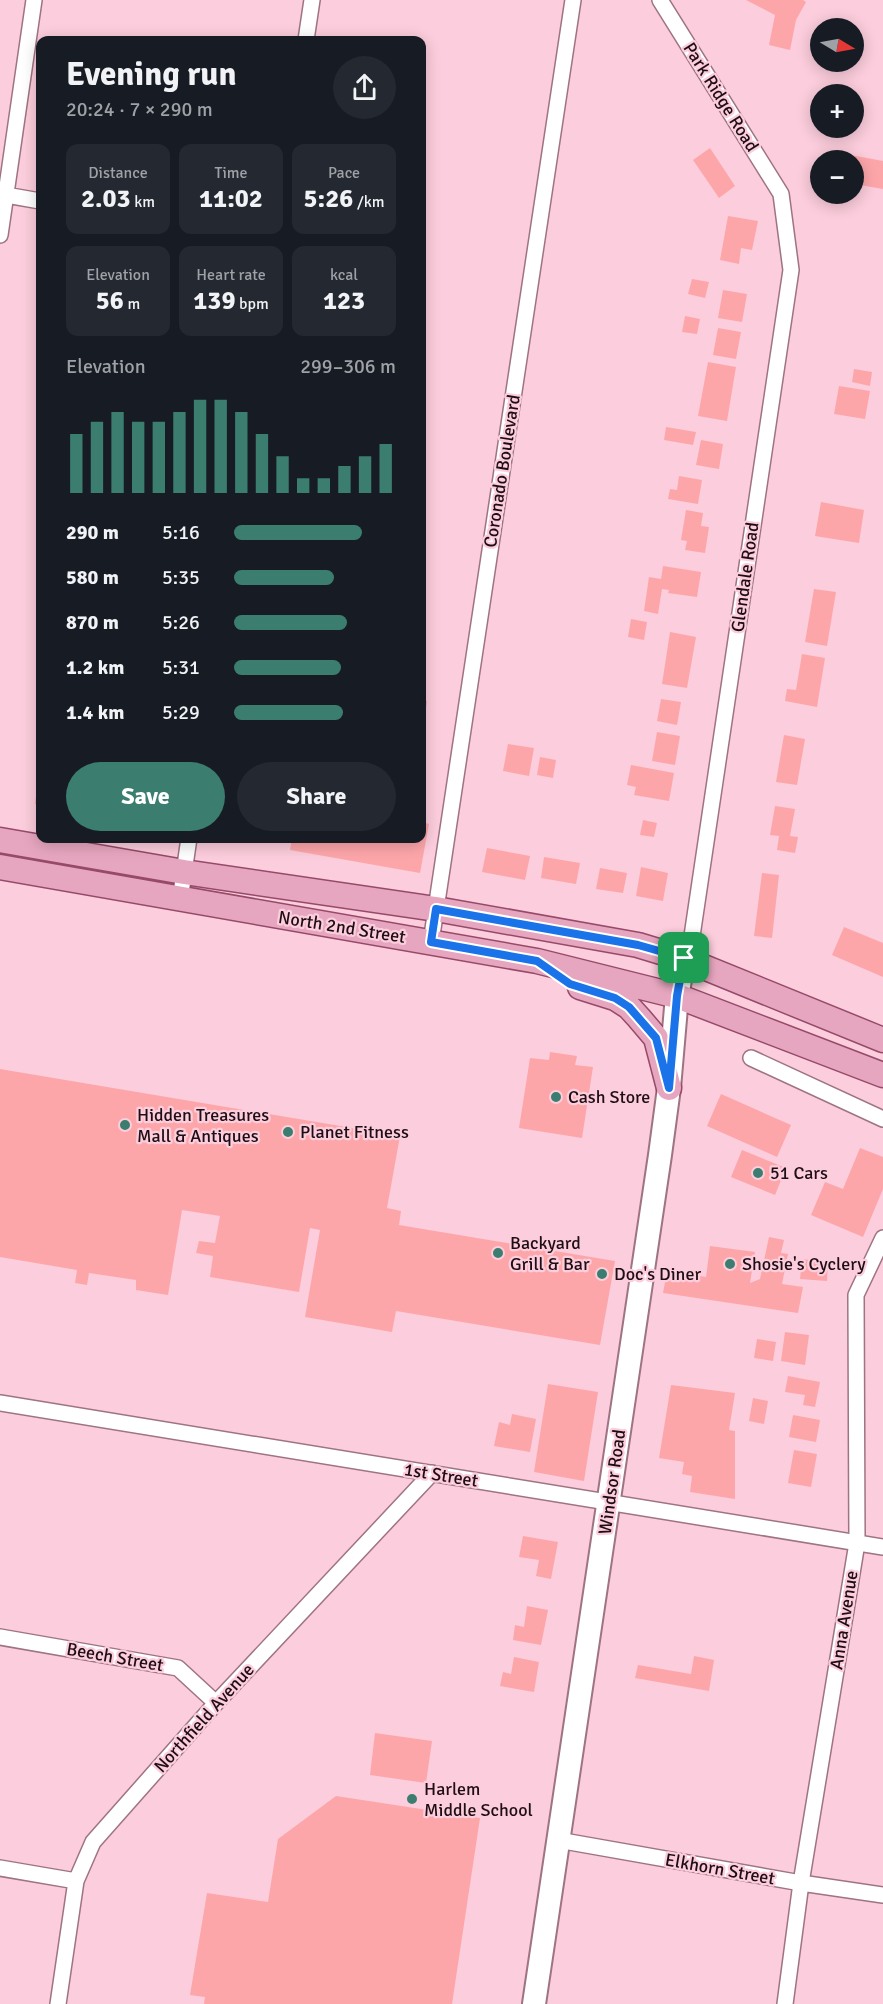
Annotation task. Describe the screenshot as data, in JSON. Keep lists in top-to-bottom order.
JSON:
{
  "streets": {
    "main road": ["North 2nd Street"],
    "street": [
      "Park Ridge Road",
      "Coronado Boulevard",
      "Glendale Road",
      "1st Street",
      "Windsor Road",
      "Anna Avenue",
      "Beech Street",
      "Northfield Avenue",
      "Elkhorn Street"
    ]
  },
  "crossings": [
    ["Park Ridge Road", "Glendale Road"],
    ["Coronado Boulevard", "North 2nd Street"],
    ["Glendale Road", "North 2nd Street"],
    ["Glendale Road", "Windsor Road"],
    ["North 2nd Street", "Windsor Road"],
    ["1st Street", "Windsor Road"],
    ["1st Street", "Anna Avenue"],
    ["1st Street", "Northfield Avenue"],
    ["Windsor Road", "Elkhorn Street"],
    ["Anna Avenue", "Elkhorn Street"],
    ["Beech Street", "Northfield Avenue"]
  ],
  "places": [
    "Cash Store",
    "Hidden Treasures Mall & Antiques",
    "Planet Fitness",
    "51 Cars",
    "Backyard Grill & Bar",
    "Shosie's Cyclery",
    "Doc's Diner",
    "Harlem Middle School"
  ],
  "north": "right",
  "page": {
    "map_buttons": ["+", "−"],
    "heading": ["Evening run", "20:24 · 7 × 290 m"],
    "stats": [
      ["Distance", "2.03 km"],
      ["Time", "11:02"],
      ["Pace", "5:26 /km"],
      ["Elevation", "56 m"],
      ["Heart rate", "139 bpm"],
      ["kcal", "123"]
    ],
    "chart": ["Elevation", "299–306 m"],
    "list": [
      {
        "name": "290 m",
        "note": "5:16"
      },
      {
        "name": "580 m",
        "note": "5:35"
      },
      {
        "name": "870 m",
        "note": "5:26"
      },
      {
        "name": "1.2 km",
        "note": "5:31"
      },
      {
        "name": "1.4 km",
        "note": "5:29"
      }
    ],
    "buttons": ["Save", "Share"]
  }
}
